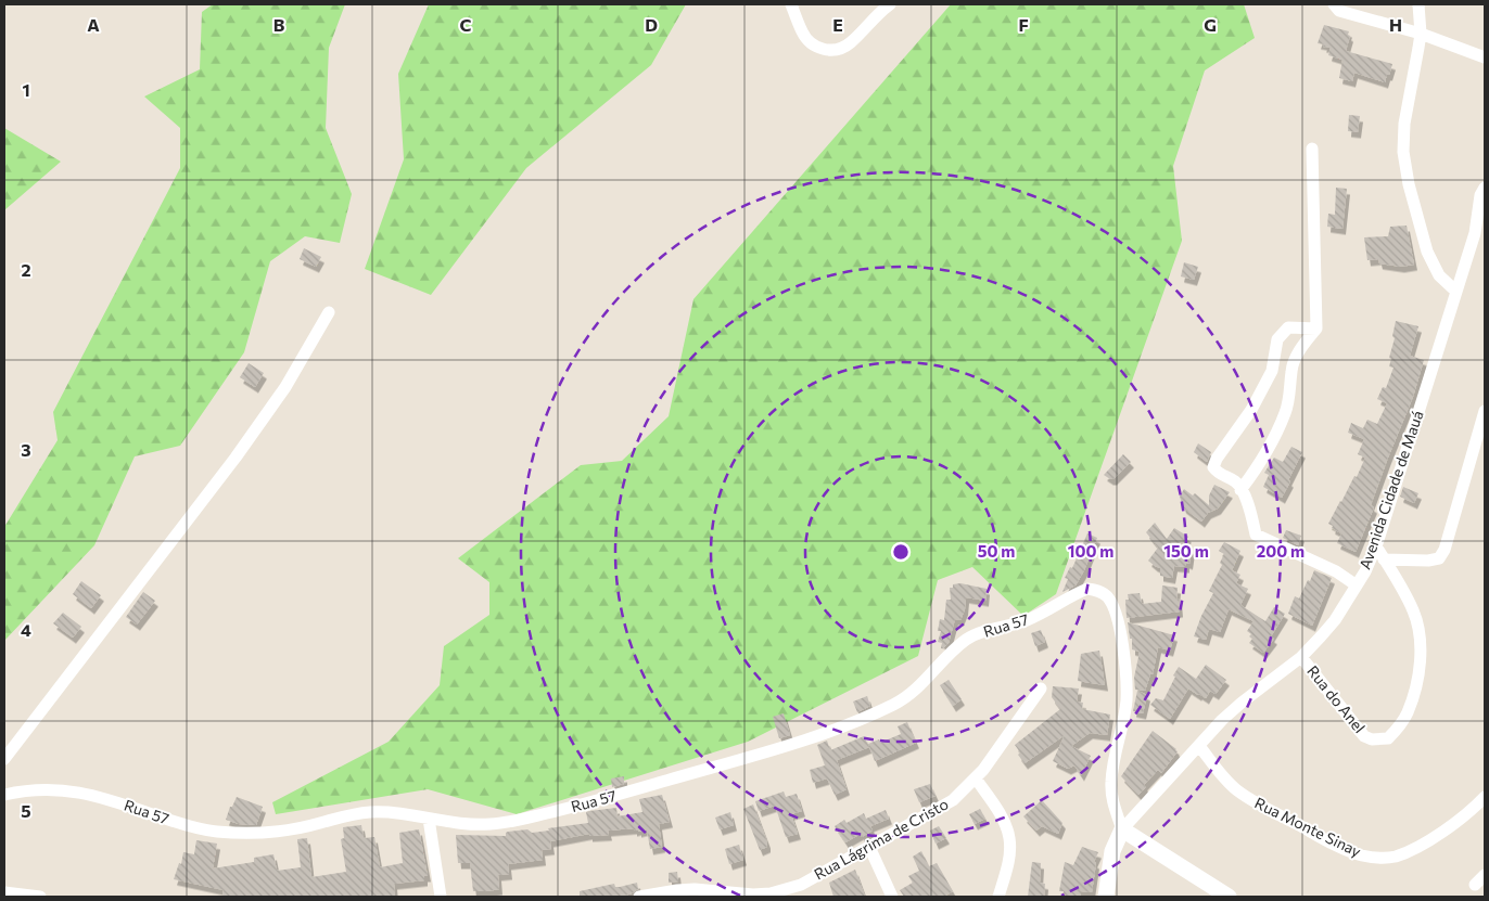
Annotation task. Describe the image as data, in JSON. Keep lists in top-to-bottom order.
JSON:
{
  "streets": {
    "street": [
      "Avenida Cidade de Mauá",
      "Rua 57",
      "Rua do Anel",
      "Rua Monte Sinay",
      "Rua Lágrima de Cristo"
    ]
  },
  "crossings": [
    ["Avenida Cidade de Mauá", "Rua 57"],
    ["Avenida Cidade de Mauá", "Rua do Anel"],
    ["Avenida Cidade de Mauá", "Rua Monte Sinay"]
  ],
  "grid": {
    "columns": [
      "A",
      "B",
      "C",
      "D",
      "E",
      "F",
      "G",
      "H"
    ],
    "rows": [
      "1",
      "2",
      "3",
      "4",
      "5"
    ]
  },
  "rings": [
    "50 m",
    "100 m",
    "150 m",
    "200 m"
  ]
}
